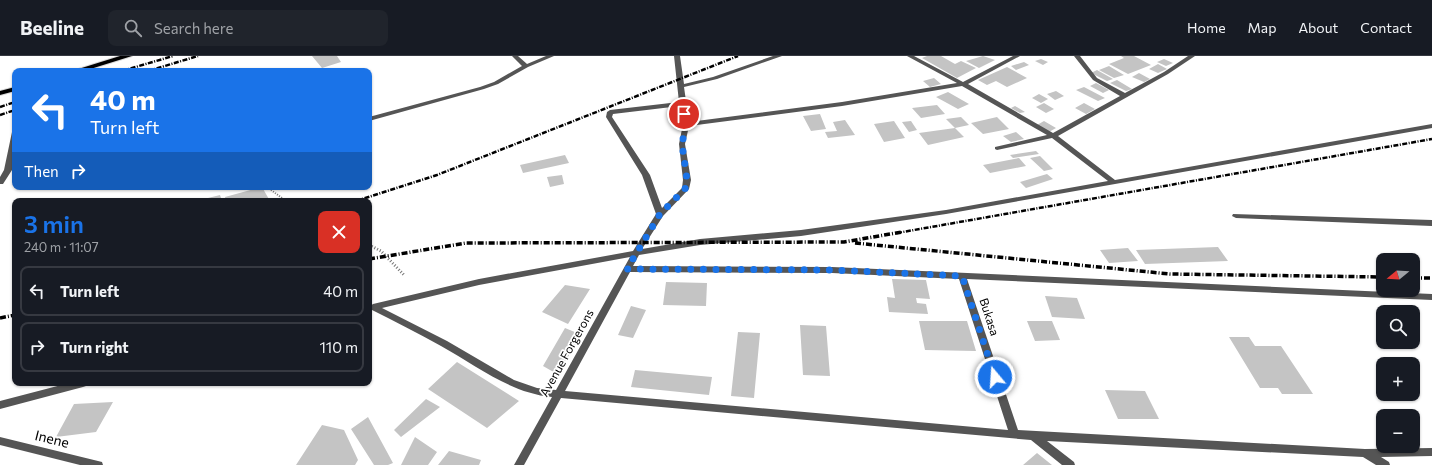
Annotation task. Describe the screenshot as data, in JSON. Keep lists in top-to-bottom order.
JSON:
{
  "streets": {
    "street": ["Bukasa", "Avenue Forgerons", "Inene"]
  },
  "north": "left",
  "page": {
    "header": "Beeline",
    "search": "Search here",
    "nav": [
      "Home",
      "Map",
      "About",
      "Contact"
    ],
    "turn": ["40 m", "Turn left"],
    "then": "Then",
    "heading": ["3 min", "240 m · 11:07"],
    "map_buttons": ["+", "−"],
    "list": [
      {
        "name": "Turn left",
        "value": "40 m"
      },
      {
        "name": "Turn right",
        "value": "110 m"
      }
    ]
  }
}
